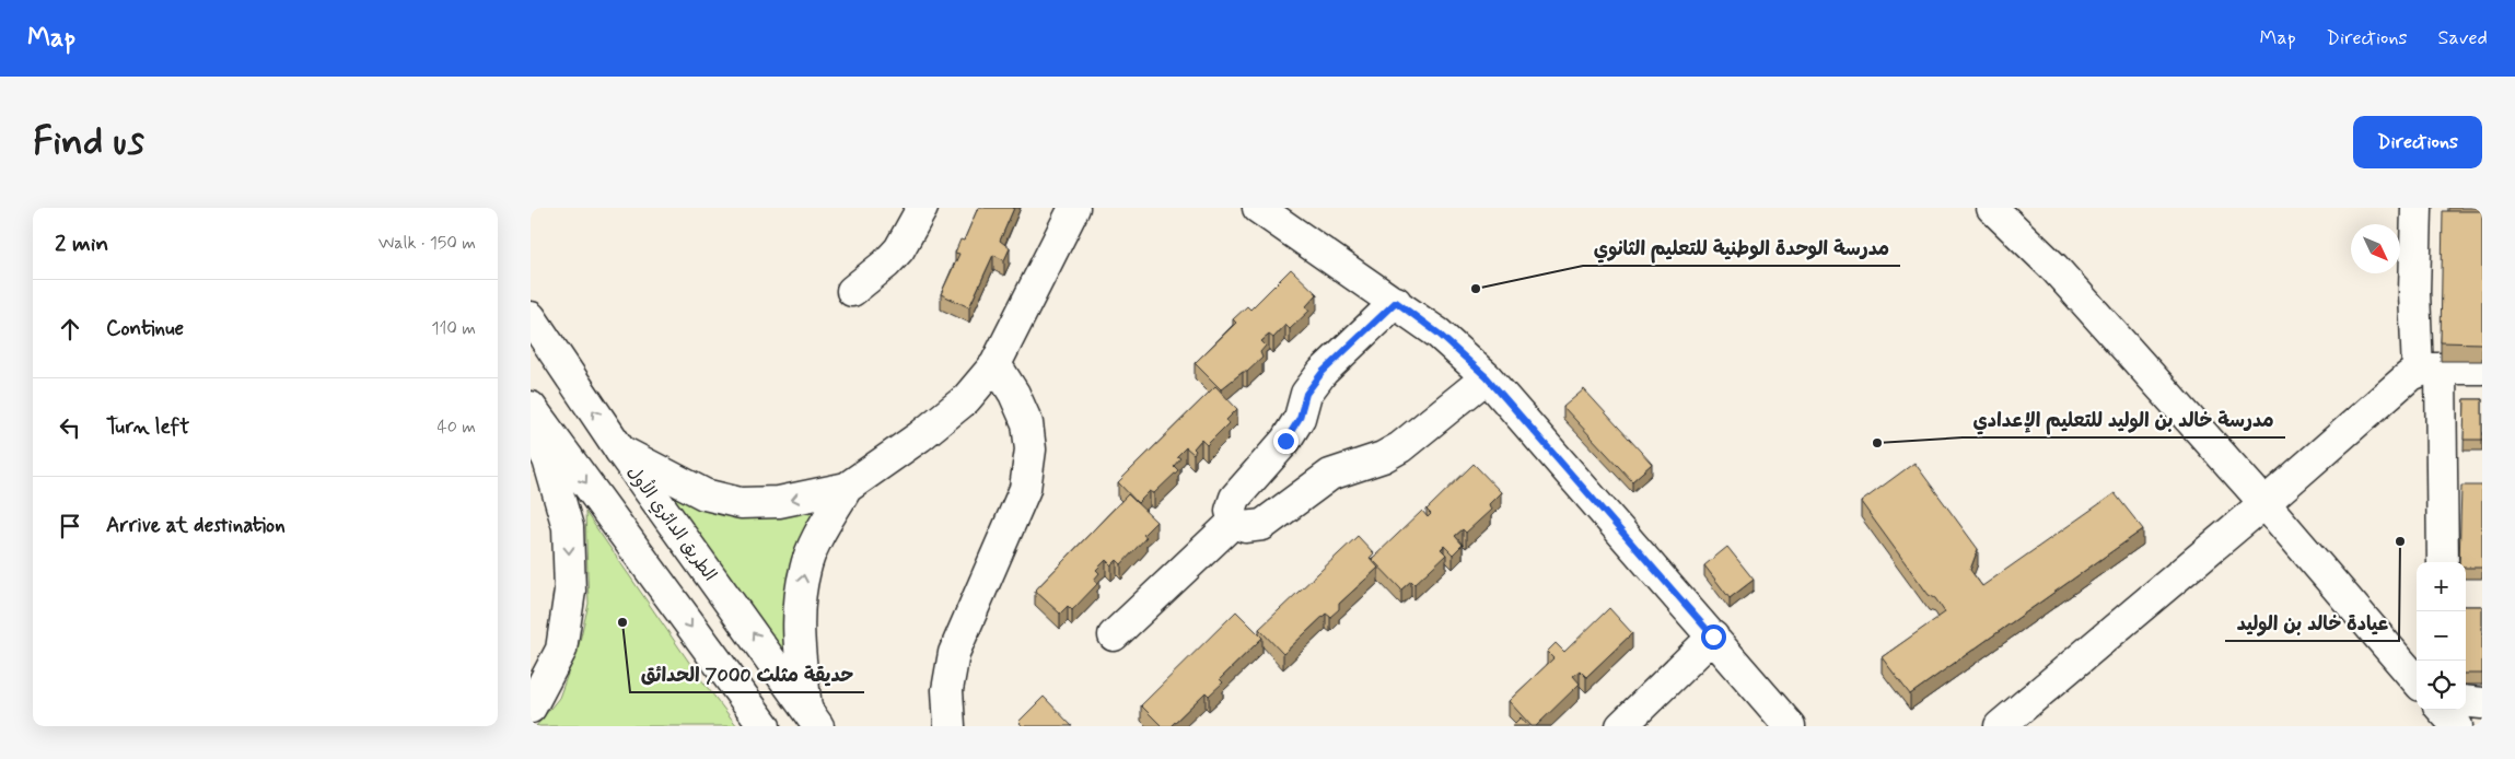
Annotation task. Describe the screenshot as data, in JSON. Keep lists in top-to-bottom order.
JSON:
{
  "streets": {
    "street": ["الطريق الدائري الأول"]
  },
  "places": [
    "مدرسة الوحدة الوطنية للتعليم الثانوي",
    "مدرسة خالد بن الوليد للتعليم الإعدادي",
    "عيادة خالد بن الوليد",
    "حديقة مثلث 7000 الحدائق"
  ],
  "north": "bottom right",
  "page": {
    "header": "Map",
    "nav": ["Map", "Directions", "Saved"],
    "buttons": "Directions",
    "title": "Find us",
    "heading": ["2 min", "Walk · 150 m"],
    "list": [
      ["Continue", "110 m"],
      ["Turn left", "40 m"],
      "Arrive at destination"
    ],
    "map_buttons": ["+", "−"]
  }
}
